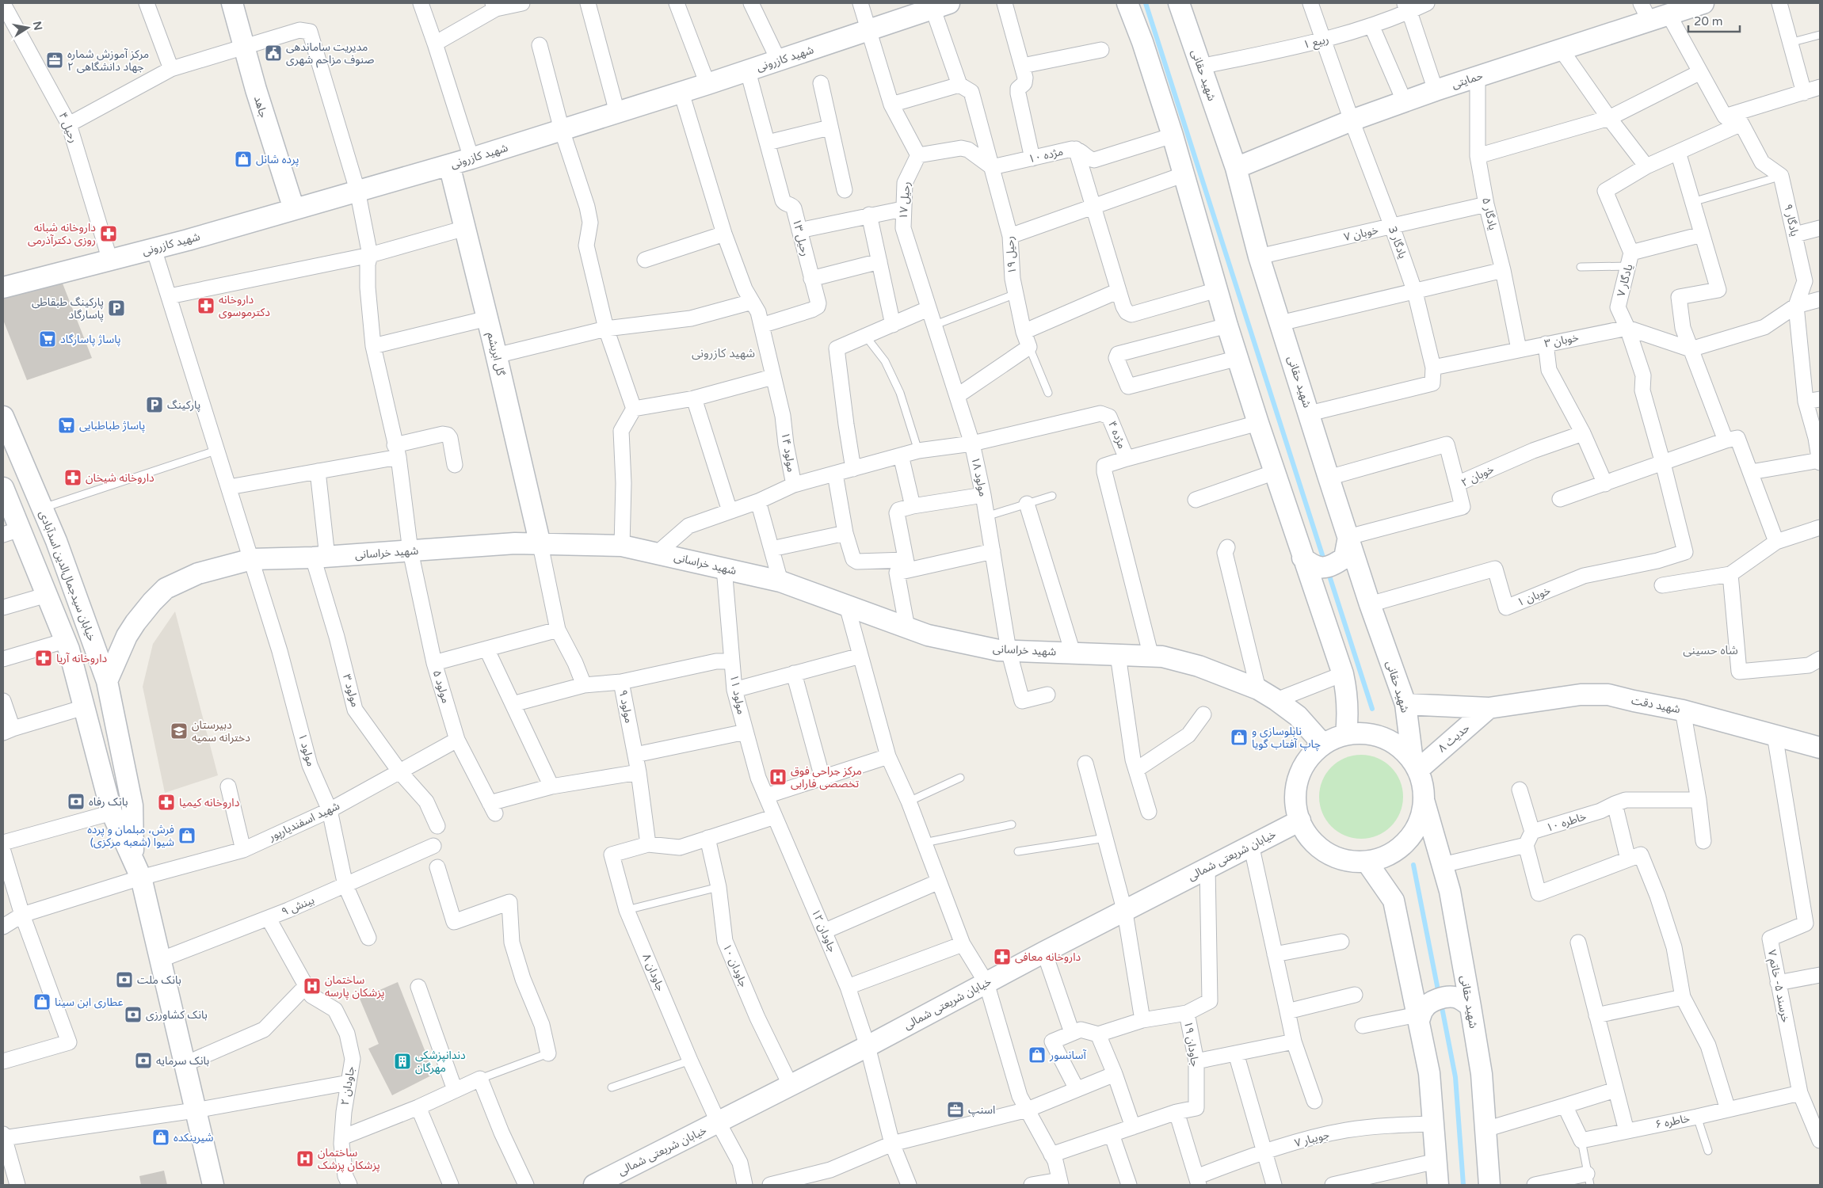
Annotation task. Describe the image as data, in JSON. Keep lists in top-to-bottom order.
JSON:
{
  "streets": {
    "main road": [
      "شهید کازرونی",
      "شهید حقانی",
      "حمایتی",
      "جاهد",
      "گل ابریشم",
      "شهید خراسانی",
      "خیابان سیدجمال‌الدین اسدآبادی",
      "شهید دقت",
      "حدیث ۸",
      "خیابان شریعتی شمالی"
    ],
    "street": [
      "ربیع ۱",
      "رحیل ۴",
      "مژده ۱۰",
      "رحیل ۱۷",
      "یادگار ۵",
      "یادگار ۹",
      "خوبان ۷",
      "رحیل ۱۳",
      "یادگار 3",
      "رحیل ۱۹",
      "یادگار ۷",
      "خوبان ۳",
      "مژده ۴",
      "مولود ۱۴",
      "خوبان ۲",
      "مولود ۱۸",
      "خوبان ۱",
      "مولود ۵",
      "مولود ۳",
      "مولود ۱۱",
      "مولود ۹",
      "مولود ۱",
      "شهید اسفندیارپور",
      "خاطره ۱۰",
      "بینش ۹",
      "جاودان ۱۲",
      "جاودان ۱۰",
      "جاودان ۸",
      "خرسند ۵- خاتم ۷",
      "جاودان ۱۹",
      "جاودان ۲",
      "خاطره ۶",
      "جویبار ۷"
    ]
  },
  "crossings": [
    ["ربیع ۱", "شهید حقانی"],
    ["ربیع ۱", "یادگار 3"],
    ["شهید کازرونی", "جاهد"],
    ["شهید کازرونی", "رحیل ۴"],
    ["شهید کازرونی", "رحیل ۱۳"],
    ["شهید کازرونی", "رحیل ۱۹"],
    ["شهید کازرونی", "گل ابریشم"],
    ["شهید کازرونی", "مولود ۱۴"],
    ["شهید کازرونی", "مولود ۵"],
    ["شهید کازرونی", "مولود ۱"],
    ["شهید حقانی", "حمایتی"],
    ["شهید حقانی", "خوبان ۷"],
    ["شهید حقانی", "خوبان ۲"],
    ["شهید حقانی", "شهید خراسانی"],
    ["شهید حقانی", "خوبان ۱"],
    ["شهید حقانی", "شهید دقت"],
    ["شهید حقانی", "حدیث ۸"],
    ["شهید حقانی", "خیابان شریعتی شمالی"],
    ["حمایتی", "یادگار ۵"],
    ["حمایتی", "یادگار 3"],
    ["جاهد", "مولود ۵"],
    ["مژده ۱۰", "رحیل ۱۹"],
    ["رحیل ۱۷", "مولود ۱۸"],
    ["یادگار ۵", "خوبان ۷"],
    ["یادگار ۵", "خوبان ۳"],
    ["خوبان ۷", "یادگار 3"],
    ["رحیل ۱۳", "مولود ۱۴"],
    ["یادگار 3", "خوبان ۳"],
    ["یادگار ۷", "خوبان ۳"],
    ["یادگار ۷", "خوبان ۱"],
    ["گل ابریشم", "شهید خراسانی"],
    ["مژده ۴", "مولود ۱۴"],
    ["مژده ۴", "مولود ۱۸"],
    ["مولود ۱۴", "شهید خراسانی"],
    ["مولود ۱۸", "شهید خراسانی"],
    ["شهید خراسانی", "خیابان سیدجمال‌الدین اسدآبادی"],
    ["شهید خراسانی", "مولود ۵"],
    ["شهید خراسانی", "مولود ۳"],
    ["شهید خراسانی", "مولود ۱۱"],
    ["شهید خراسانی", "حدیث ۸"],
    ["شهید خراسانی", "مولود ۱"],
    ["شهید خراسانی", "خیابان شریعتی شمالی"],
    ["خیابان سیدجمال‌الدین اسدآبادی", "شهید اسفندیارپور"],
    ["خیابان سیدجمال‌الدین اسدآبادی", "بینش ۹"],
    ["مولود ۵", "شهید اسفندیارپور"],
    ["مولود ۳", "شهید اسفندیارپور"],
    ["مولود ۱۱", "جاودان ۱۲"],
    ["شهید دقت", "حدیث ۸"],
    ["شهید دقت", "خرسند ۵- خاتم ۷"],
    ["مولود ۹", "جاودان ۸"],
    ["حدیث ۸", "خیابان شریعتی شمالی"],
    ["مولود ۱", "شهید اسفندیارپور"],
    ["مولود ۱", "بینش ۹"],
    ["خیابان شریعتی شمالی", "جاودان ۱۲"],
    ["خیابان شریعتی شمالی", "جاودان ۱۰"],
    ["خیابان شریعتی شمالی", "جاودان ۸"],
    ["بینش ۹", "جاودان ۲"],
    ["خرسند ۵- خاتم ۷", "خاطره ۶"]
  ],
  "districts": ["شهید کازرونی", "شاه حسینی"],
  "places": {
    "public building": ["مدیریت ساماندهی صنوف مزاحم شهری"],
    "office": ["مرکز آموزش شماره ۲ جهاد دانشگاهی", "اسنپ"],
    "shop": [
      "پرده شانل",
      "نابلوسازی و چاپ آفتاب گویا",
      "فرش، مبلمان و پرده شیوا (شعبه مرکزی)",
      "عطاری ابن سینا",
      "آسانسور",
      "شیرینکده"
    ],
    "pharmacy": [
      "داروخانه شبانه روزی دکترآذرمی",
      "داروخانه دکترموسوی",
      "داروخانه شیخان",
      "داروخانه آریا",
      "داروخانه کیمیا",
      "داروخانه معافی"
    ],
    "parking": ["پارکینگ طبقاطی پاسارگاد", "پارکینگ"],
    "supermarket": ["پاساژ پاسارگاد", "پاساژ طباطبایی"],
    "school or university": ["دبیرستان دخترانه سمیه"],
    "hospital": ["مرکز جراحی فوق تخصصی فارابی", "ساختمان پزشکان پارسه", "ساختمان پزشکان پزشک"],
    "bank": [
      "بانک رفاه",
      "بانک ملت",
      "بانک کشاورزی",
      "بانک سرمایه"
    ],
    "building": ["دندانپزشکی مهرگان"]
  },
  "scale_bar": "20 m",
  "north": "right"
}
